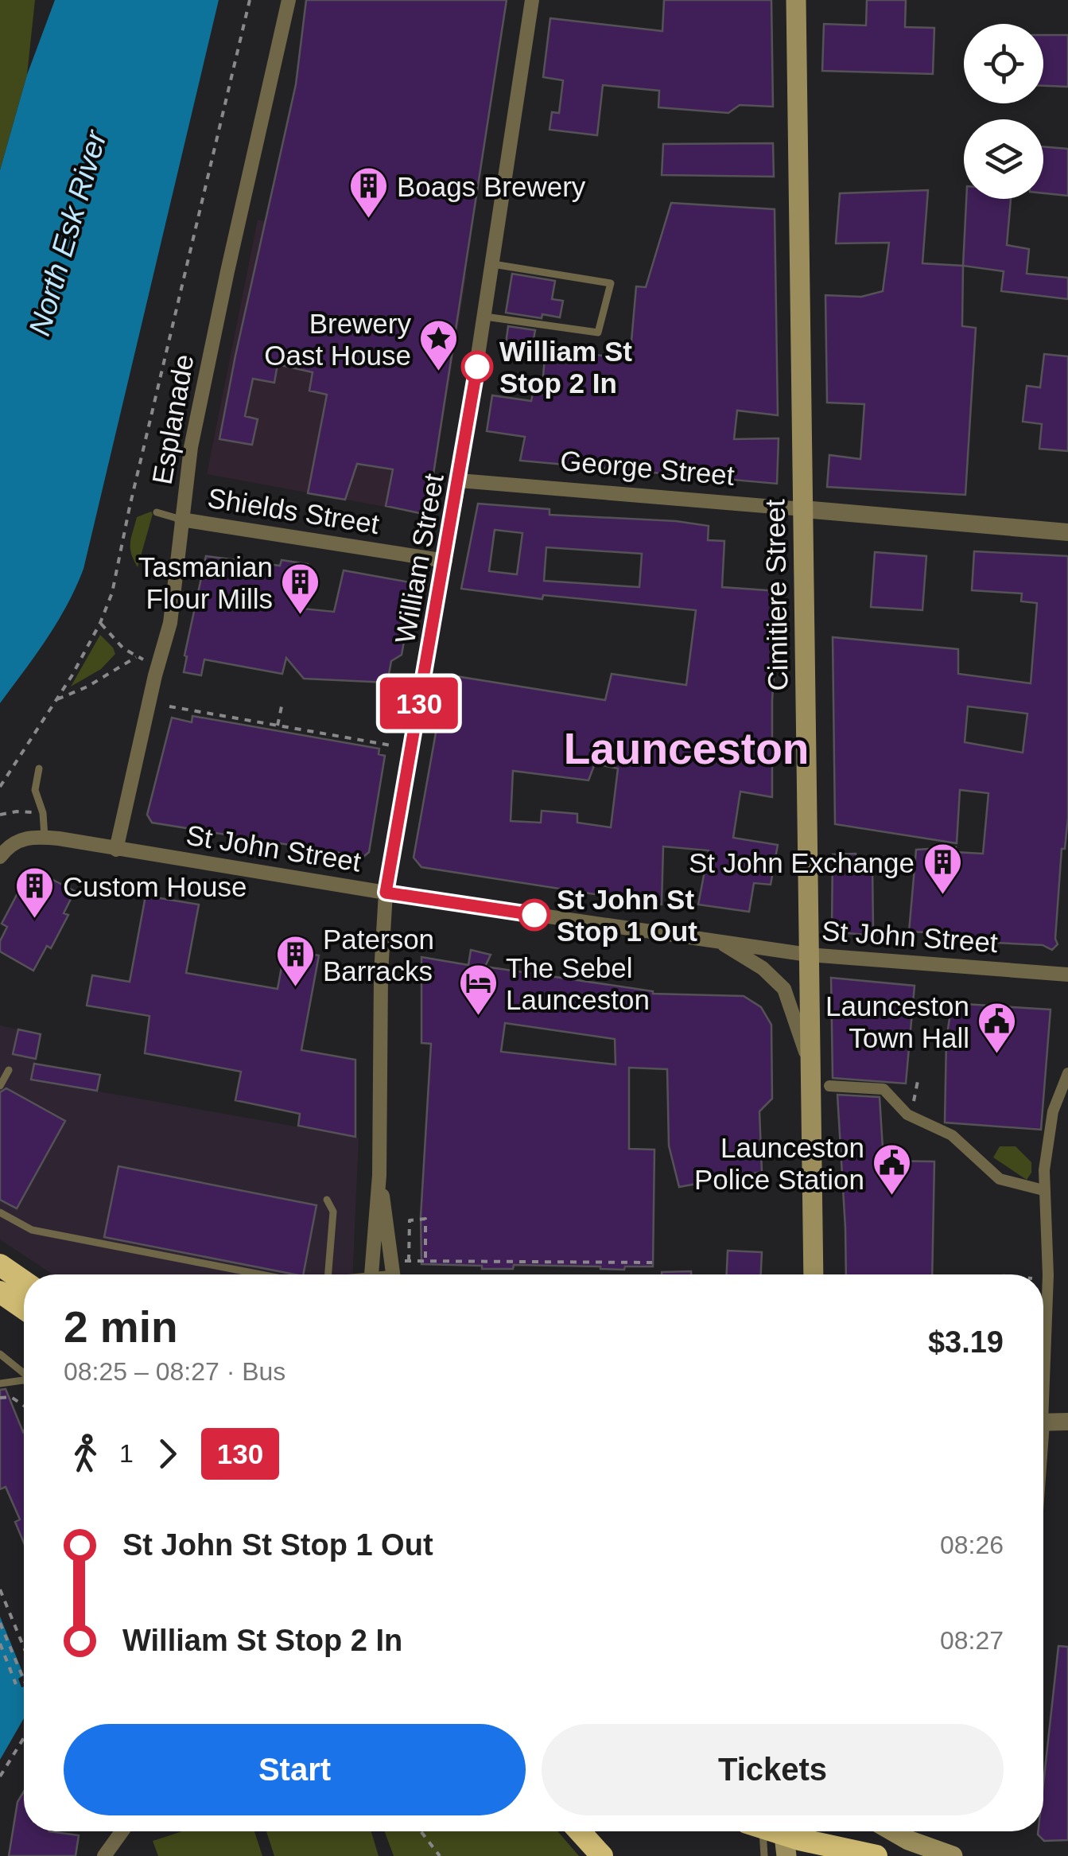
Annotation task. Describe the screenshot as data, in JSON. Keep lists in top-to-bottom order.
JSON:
{
  "streets": {
    "main road": ["Cimitiere Street"],
    "street": [
      "Esplanade",
      "George Street",
      "Shields Street",
      "William Street",
      "St John Street"
    ]
  },
  "crossings": [
    ["Esplanade", "Shields Street"],
    ["Esplanade", "St John Street"],
    ["George Street", "William Street"],
    ["George Street", "Cimitiere Street"],
    ["Shields Street", "William Street"],
    ["William Street", "St John Street"],
    ["Cimitiere Street", "St John Street"]
  ],
  "districts": ["Launceston"],
  "water": ["North Esk River"],
  "places": {
    "building": [
      "Boags Brewery",
      "Tasmanian Flour Mills",
      "St John Exchange",
      "Custom House",
      "Paterson Barracks"
    ],
    "other": ["William St Stop 2 In", "St John St Stop 1 Out"],
    "place": ["Brewery Oast House"],
    "hotel": ["The Sebel Launceston"],
    "public building": ["Launceston Town Hall", "Launceston Police Station"]
  },
  "lines": ["bus line 130"],
  "page": {
    "on_map": "130",
    "heading": ["2 min", "08:25 – 08:27 · Bus", "$3.19"],
    "legs": ["1", "130"],
    "list": [
      {
        "name": "St John St Stop 1 Out",
        "value": "08:26"
      },
      {
        "name": "William St Stop 2 In",
        "value": "08:27"
      }
    ],
    "buttons": ["Start", "Tickets"]
  }
}
